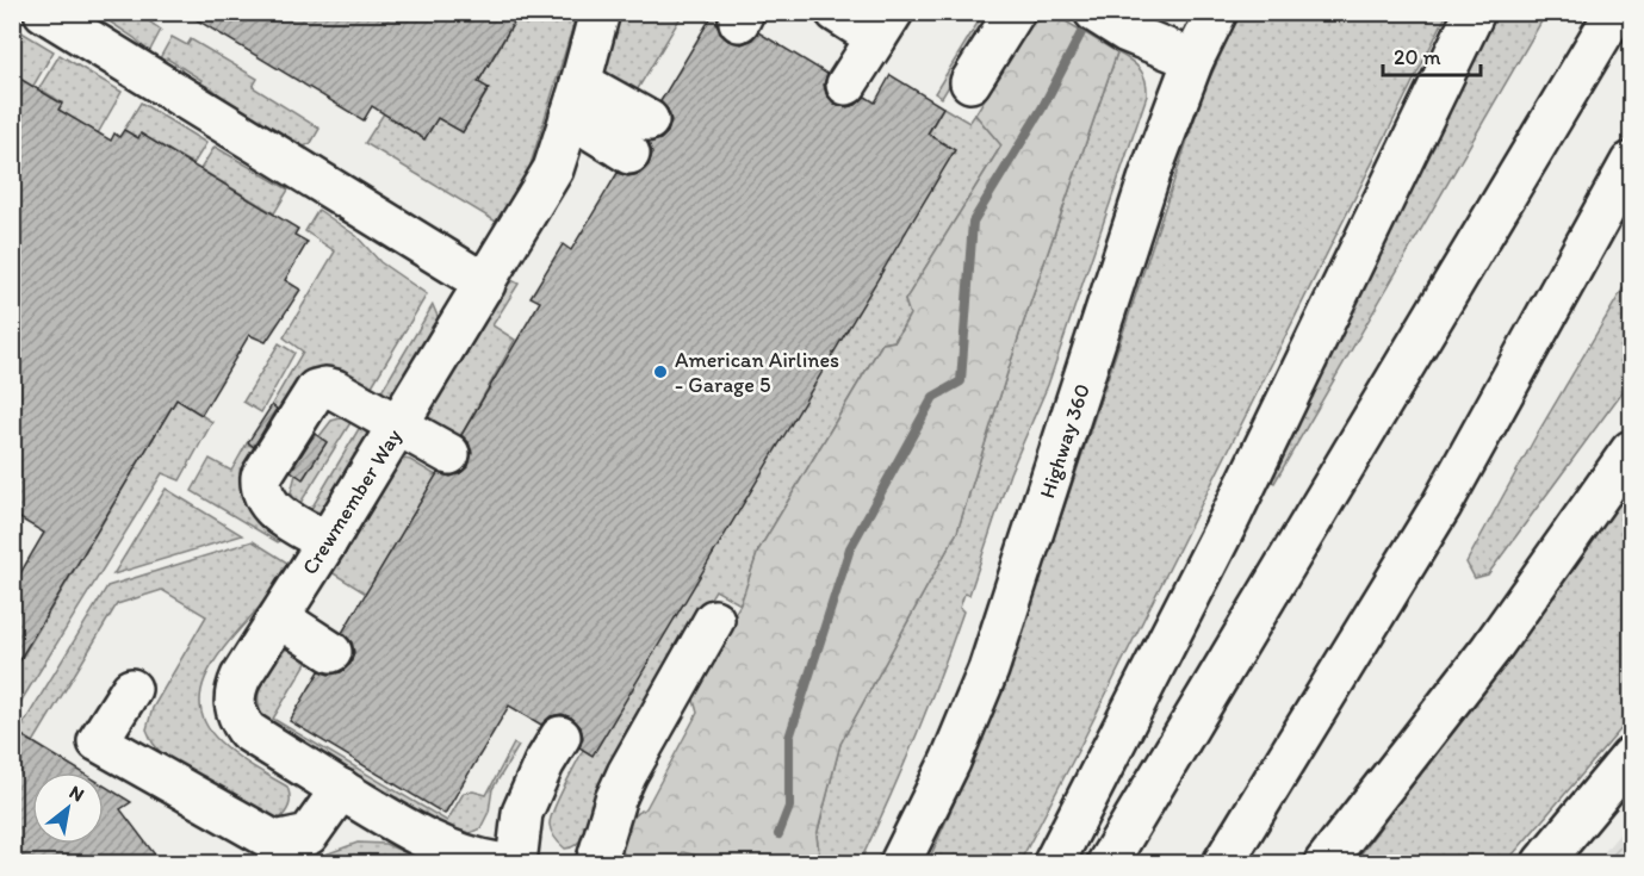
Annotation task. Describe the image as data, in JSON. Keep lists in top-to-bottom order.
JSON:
{
  "streets": {
    "main road": ["Highway 360", "Crewmember Way"]
  },
  "places": ["American Airlines - Garage 5"],
  "scale_bar": "20 m",
  "north": "top right"
}
